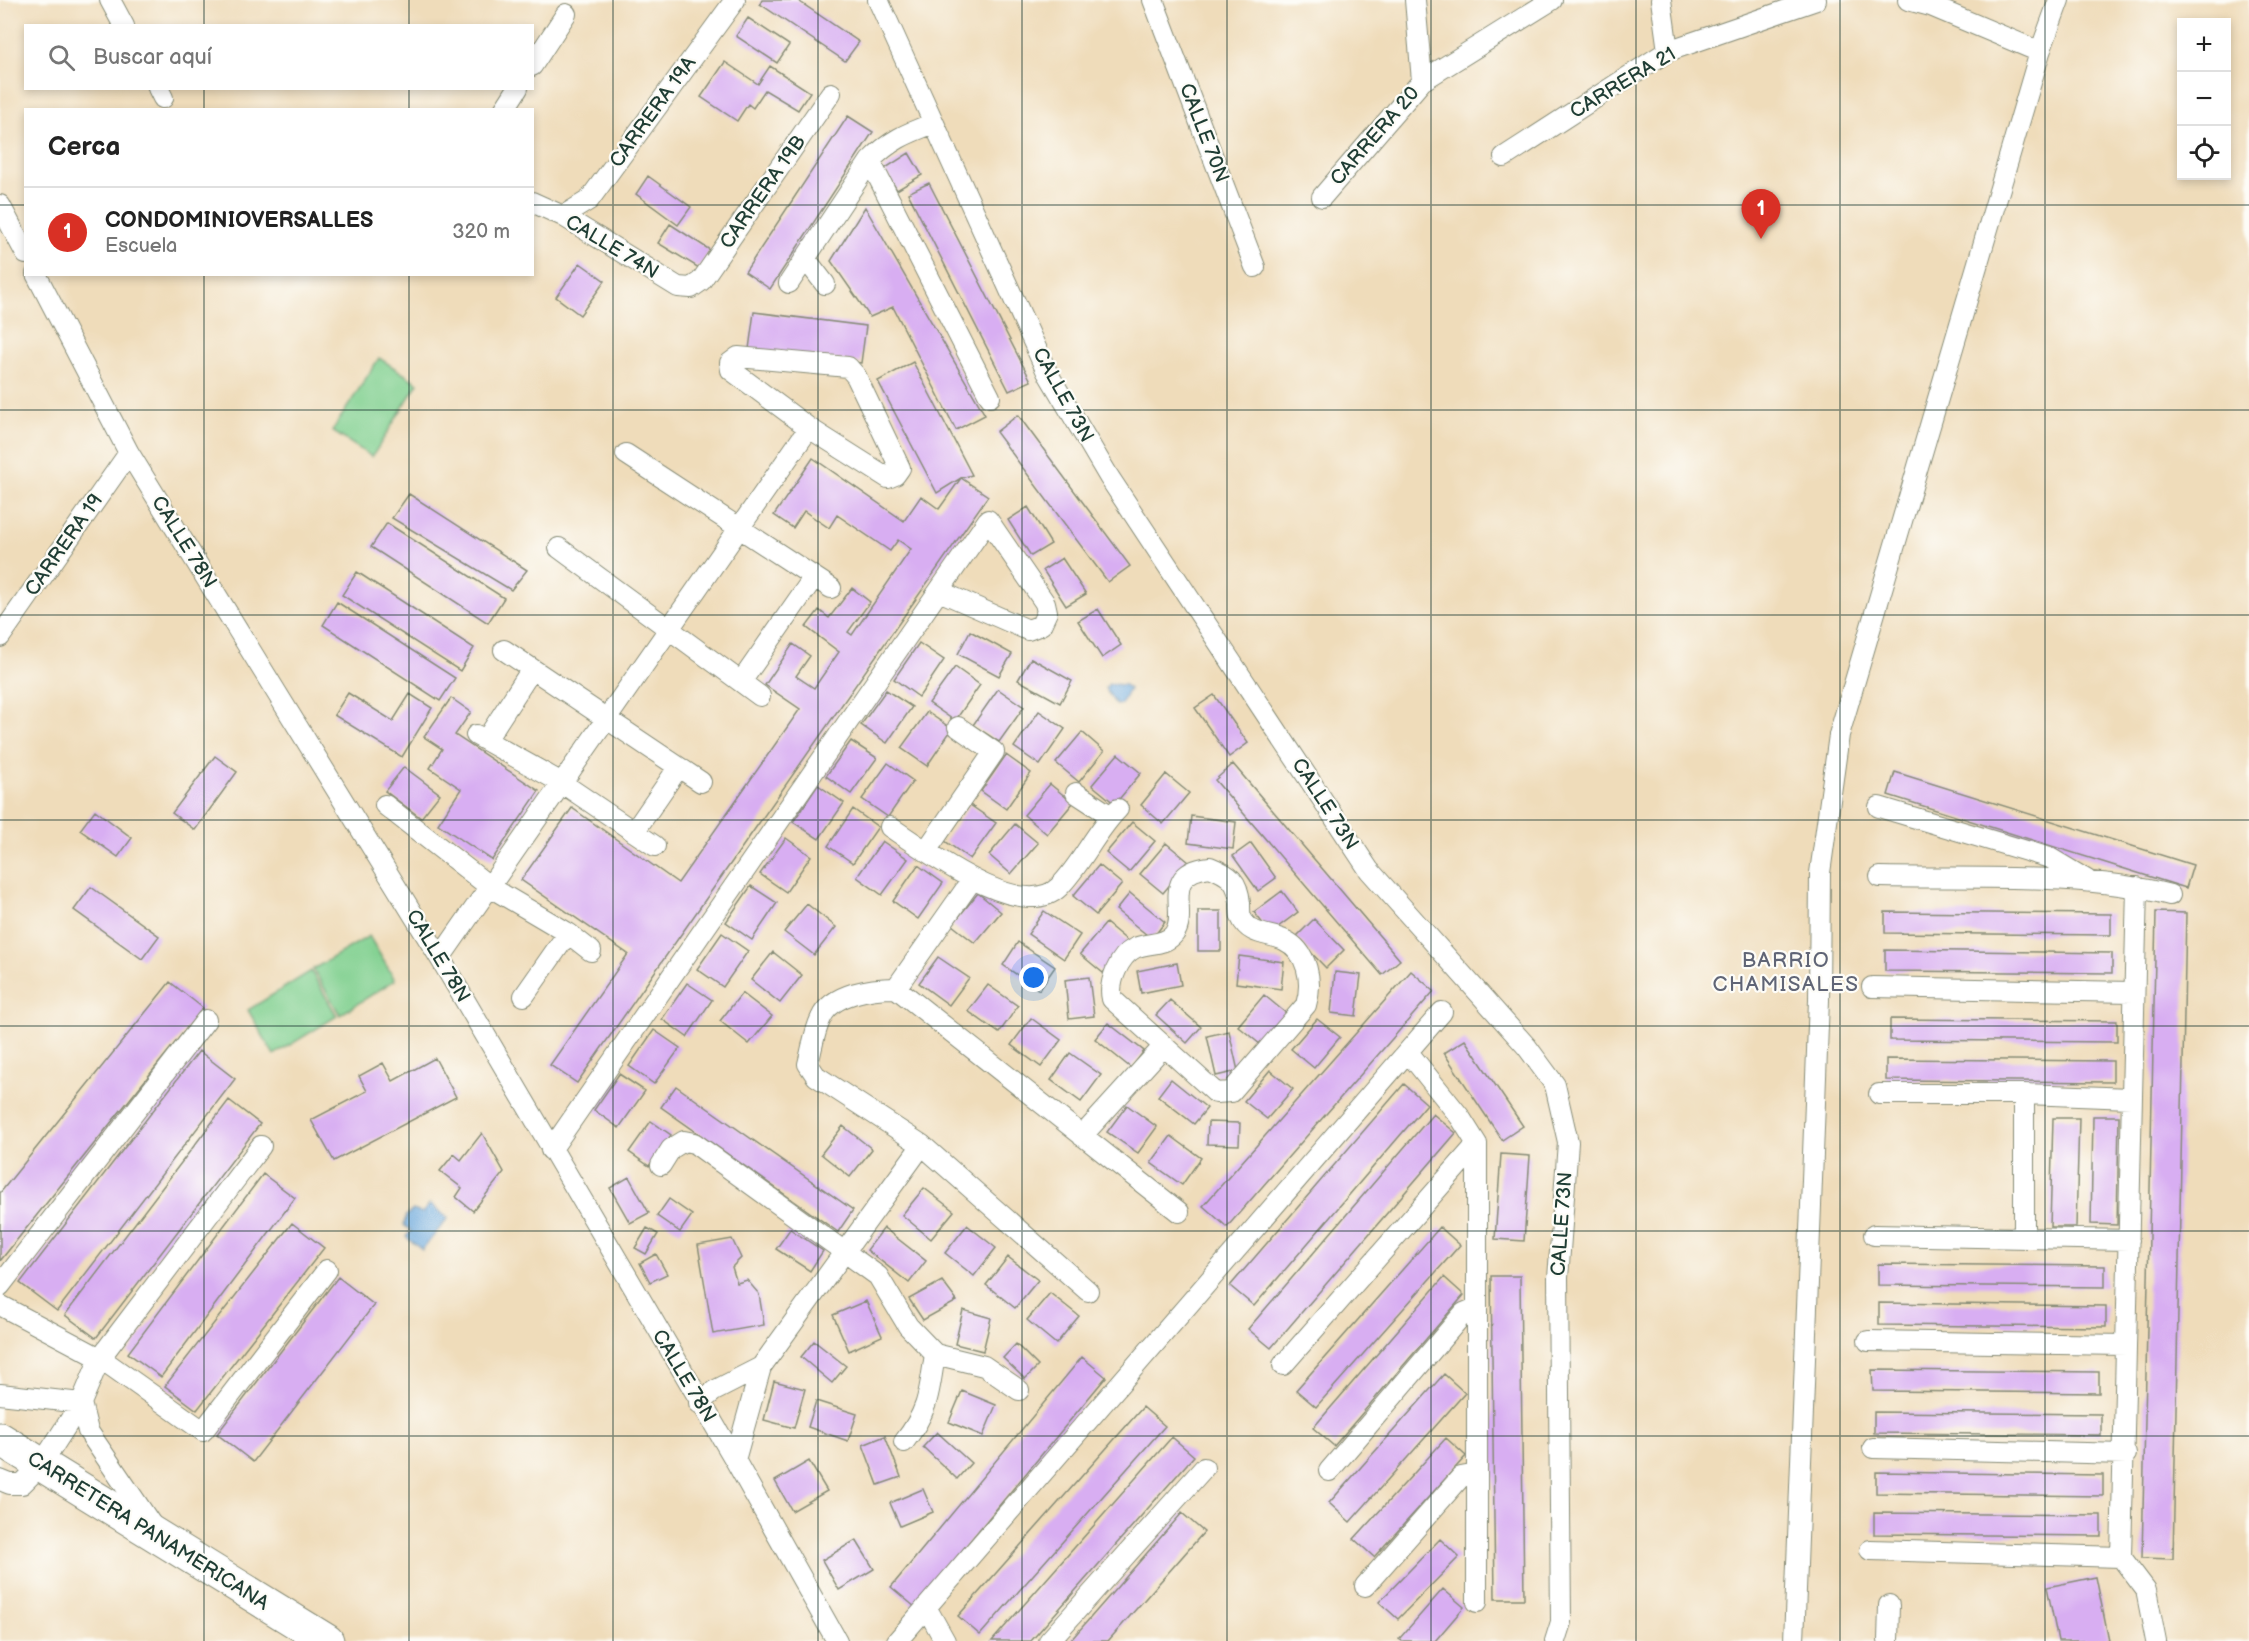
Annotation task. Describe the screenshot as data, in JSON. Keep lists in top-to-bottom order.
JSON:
{
  "streets": {
    "highway": ["CARRETERA PANAMERICANA"],
    "street": [
      "CARRERA 21",
      "CARRERA 19A",
      "CALLE 70N",
      "CARRERA 20",
      "CARRERA 19B",
      "CALLE 74N",
      "CALLE 73N",
      "CALLE 78N",
      "CARRERA 19"
    ]
  },
  "crossings": [
    ["CARRERA 19A", "CALLE 74N"],
    ["CARRERA 19B", "CALLE 74N"],
    ["CALLE 78N", "CARRERA 19"]
  ],
  "districts": ["BARRIO CHAMISALES"],
  "page": {
    "map_buttons": ["+", "−"],
    "search": "Buscar aquí",
    "heading": "Cerca",
    "list": [
      {
        "mark": "1",
        "name": "CONDOMINIOVERSALLES",
        "note": "Escuela",
        "value": "320 m"
      }
    ],
    "pins": "1"
  }
}
